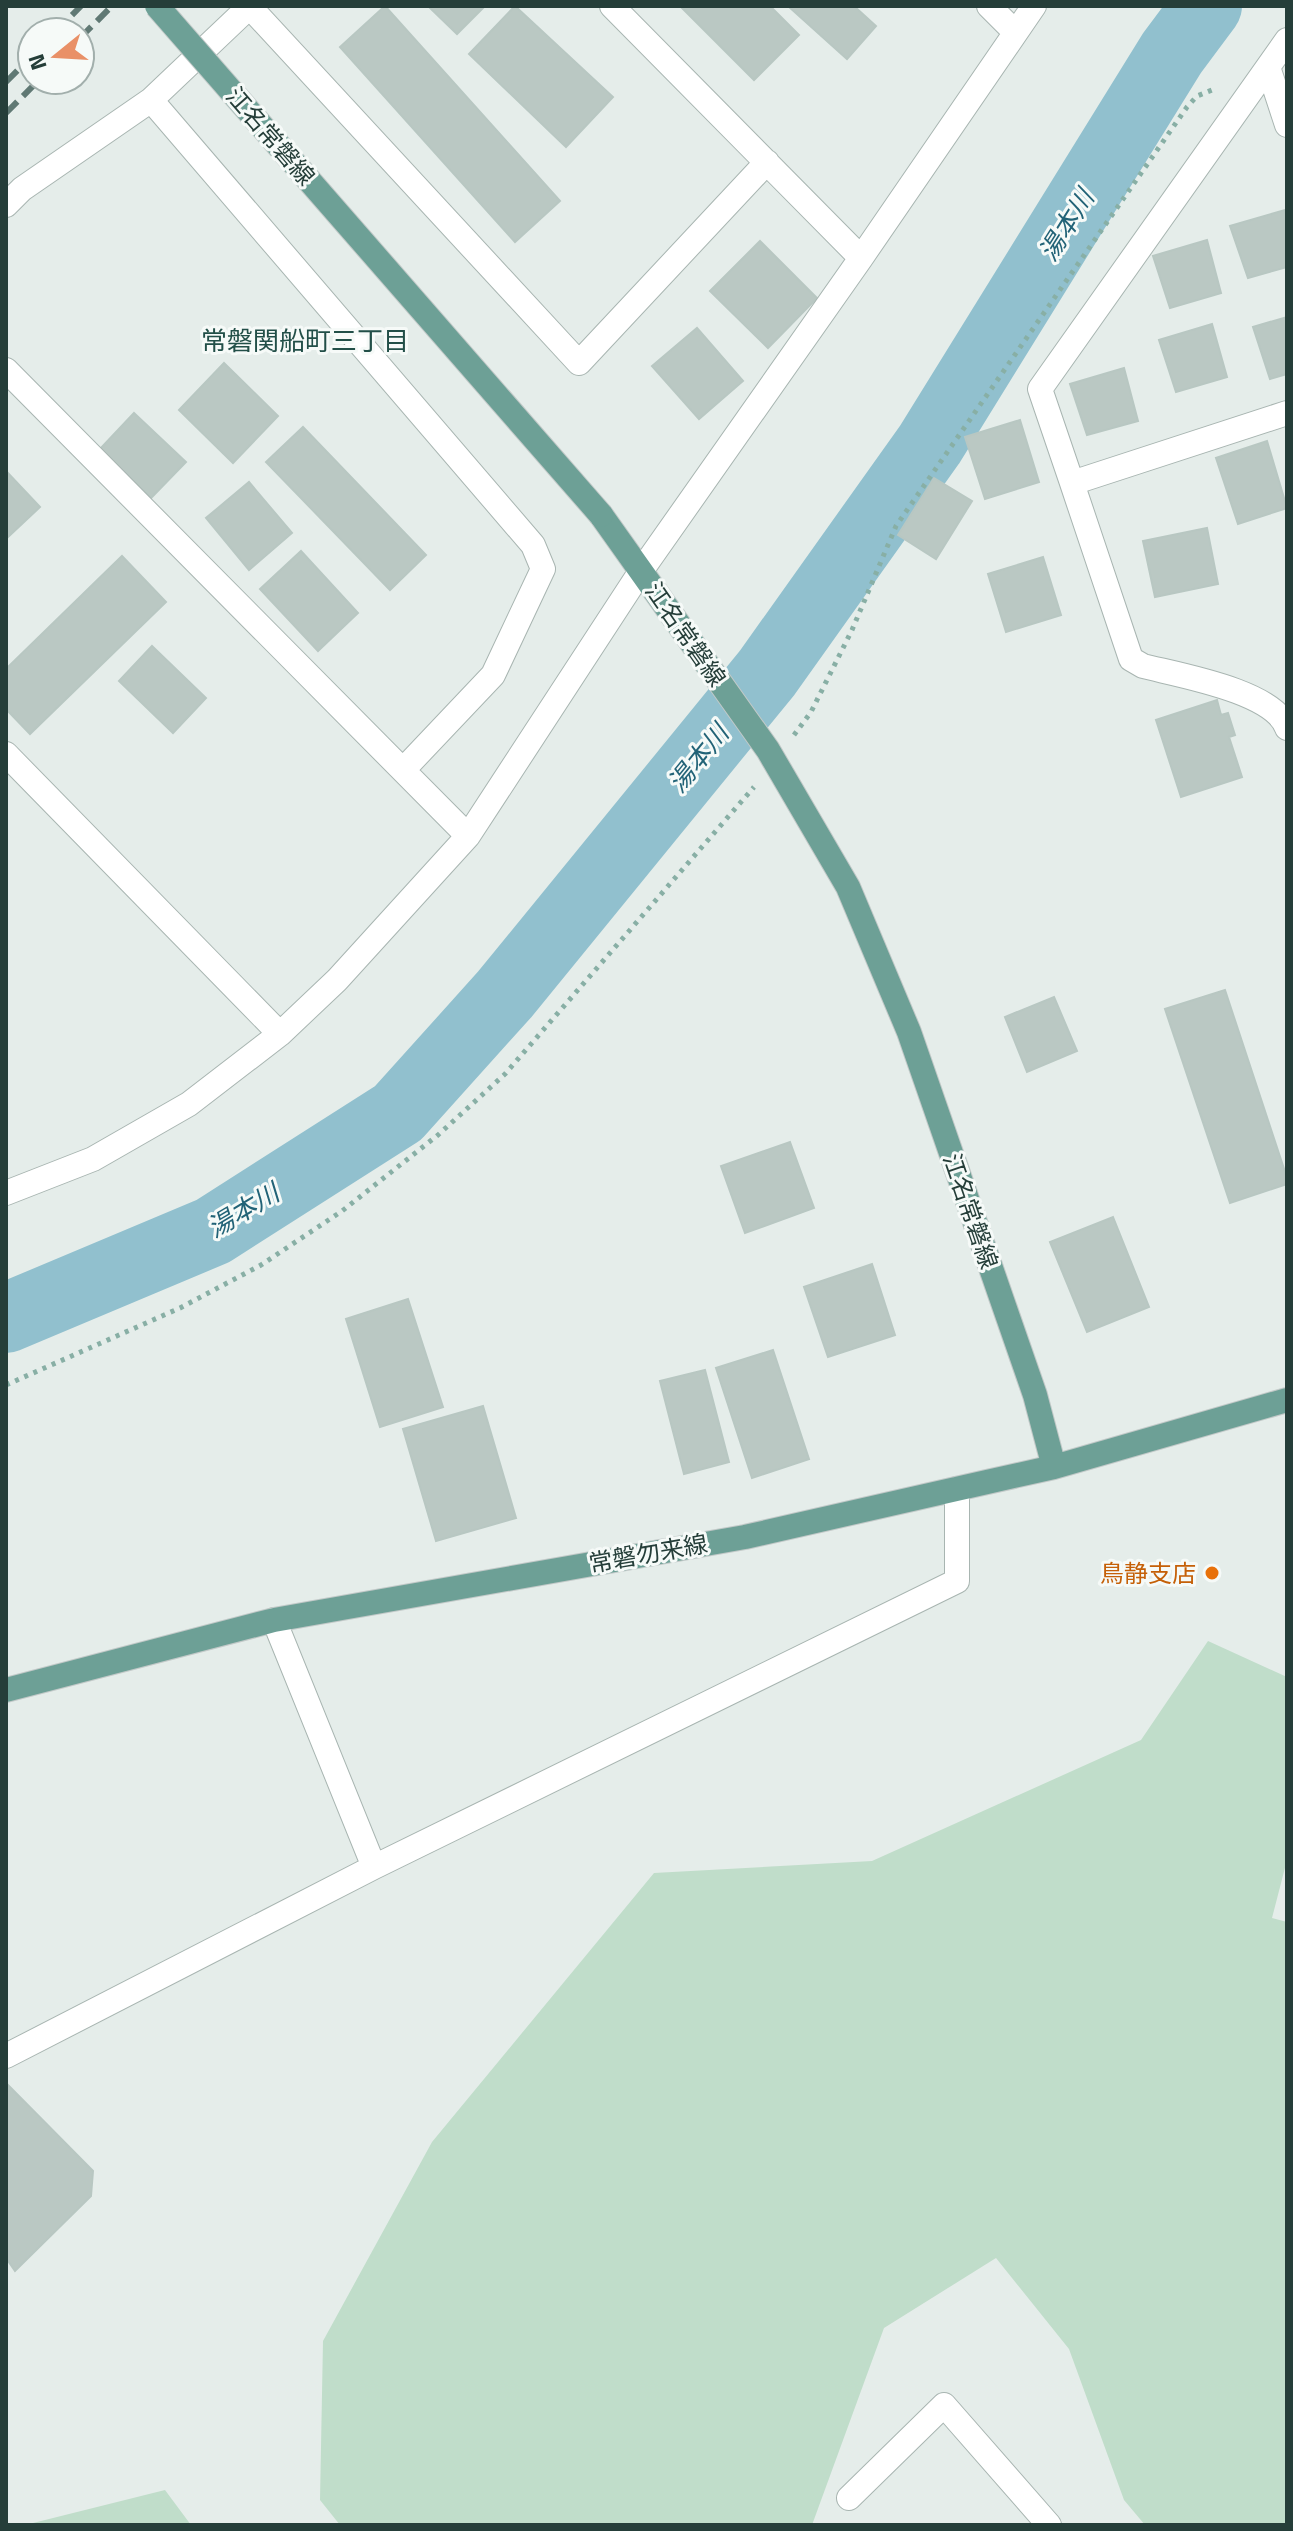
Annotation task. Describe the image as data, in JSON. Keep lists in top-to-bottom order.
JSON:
{
  "streets": {
    "main road": ["江名常磐線", "常磐勿来線"]
  },
  "crossings": [
    ["江名常磐線", "常磐勿来線"]
  ],
  "districts": ["常磐関船町三丁目"],
  "water": ["湯本川"],
  "places": ["鳥静支店"],
  "north": "left"
}
